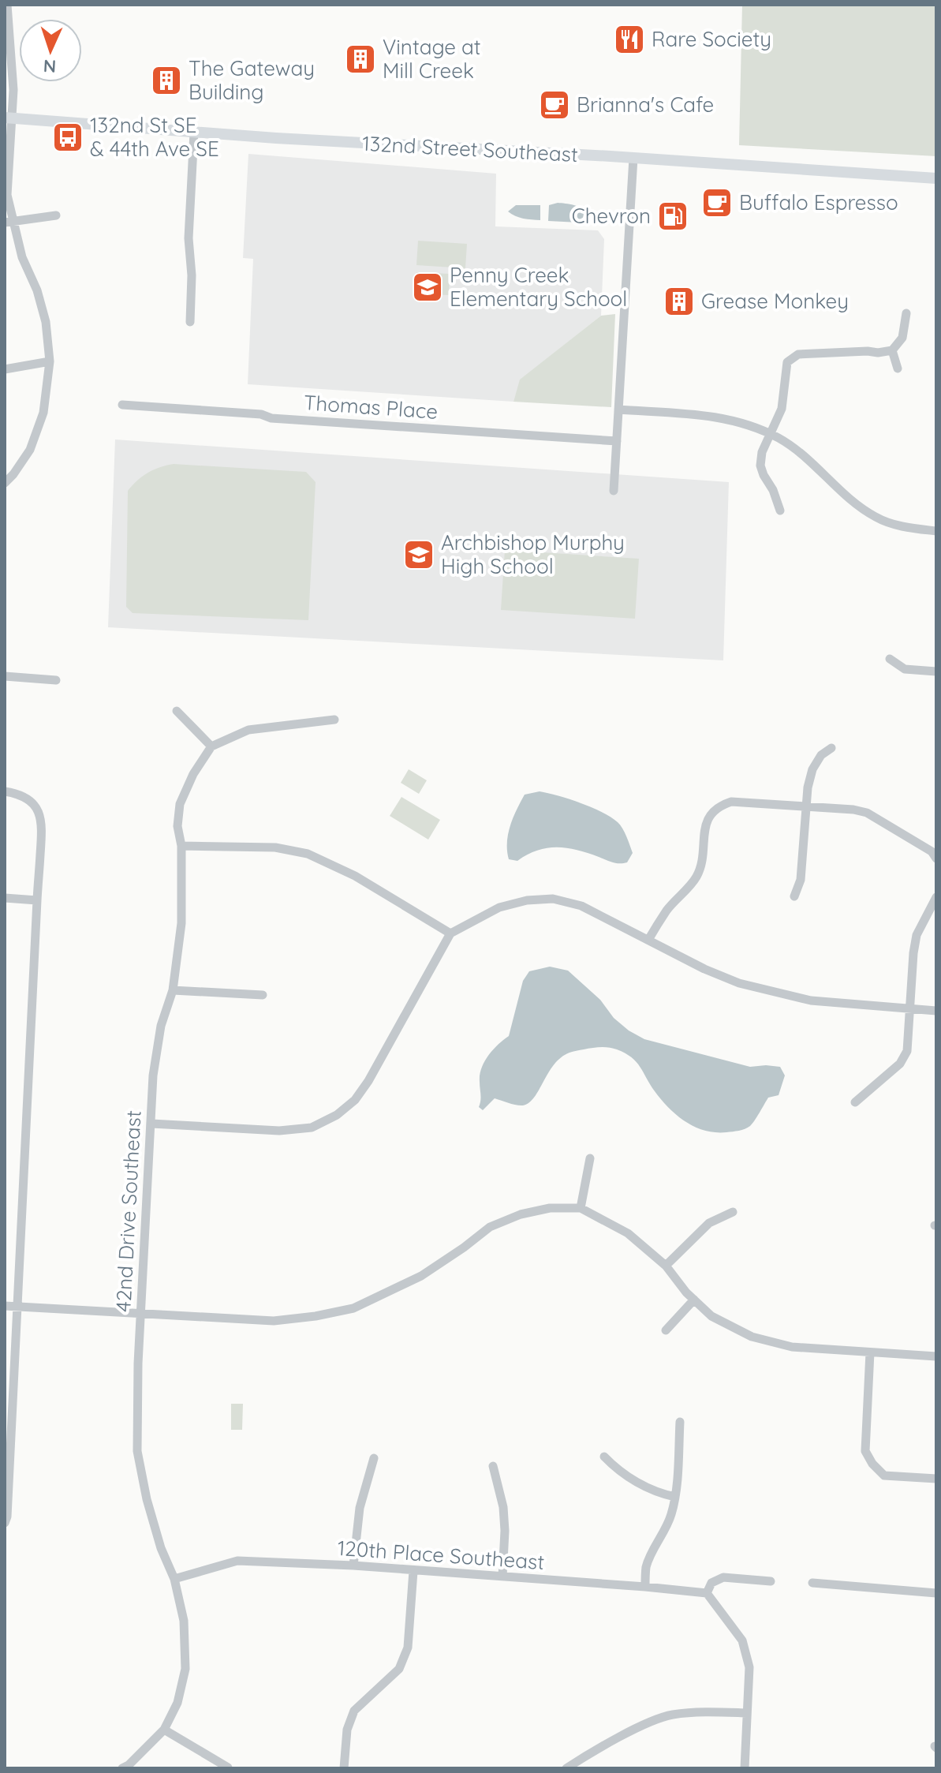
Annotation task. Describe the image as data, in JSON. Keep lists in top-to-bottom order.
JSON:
{
  "streets": {
    "main road": ["132nd Street Southeast"],
    "street": ["Thomas Place", "42nd Drive Southeast", "120th Place Southeast"]
  },
  "crossings": [
    ["42nd Drive Southeast", "120th Place Southeast"]
  ],
  "places": {
    "restaurant": ["Rare Society"],
    "building": ["Vintage at Mill Creek", "The Gateway Building", "Grease Monkey"],
    "cafe": ["Brianna's Cafe", "Buffalo Espresso"],
    "bus stop": ["132nd St SE & 44th Ave SE"],
    "fuel station": ["Chevron"],
    "school or university": ["Penny Creek Elementary School", "Archbishop Murphy High School"]
  },
  "north": "bottom"
}
